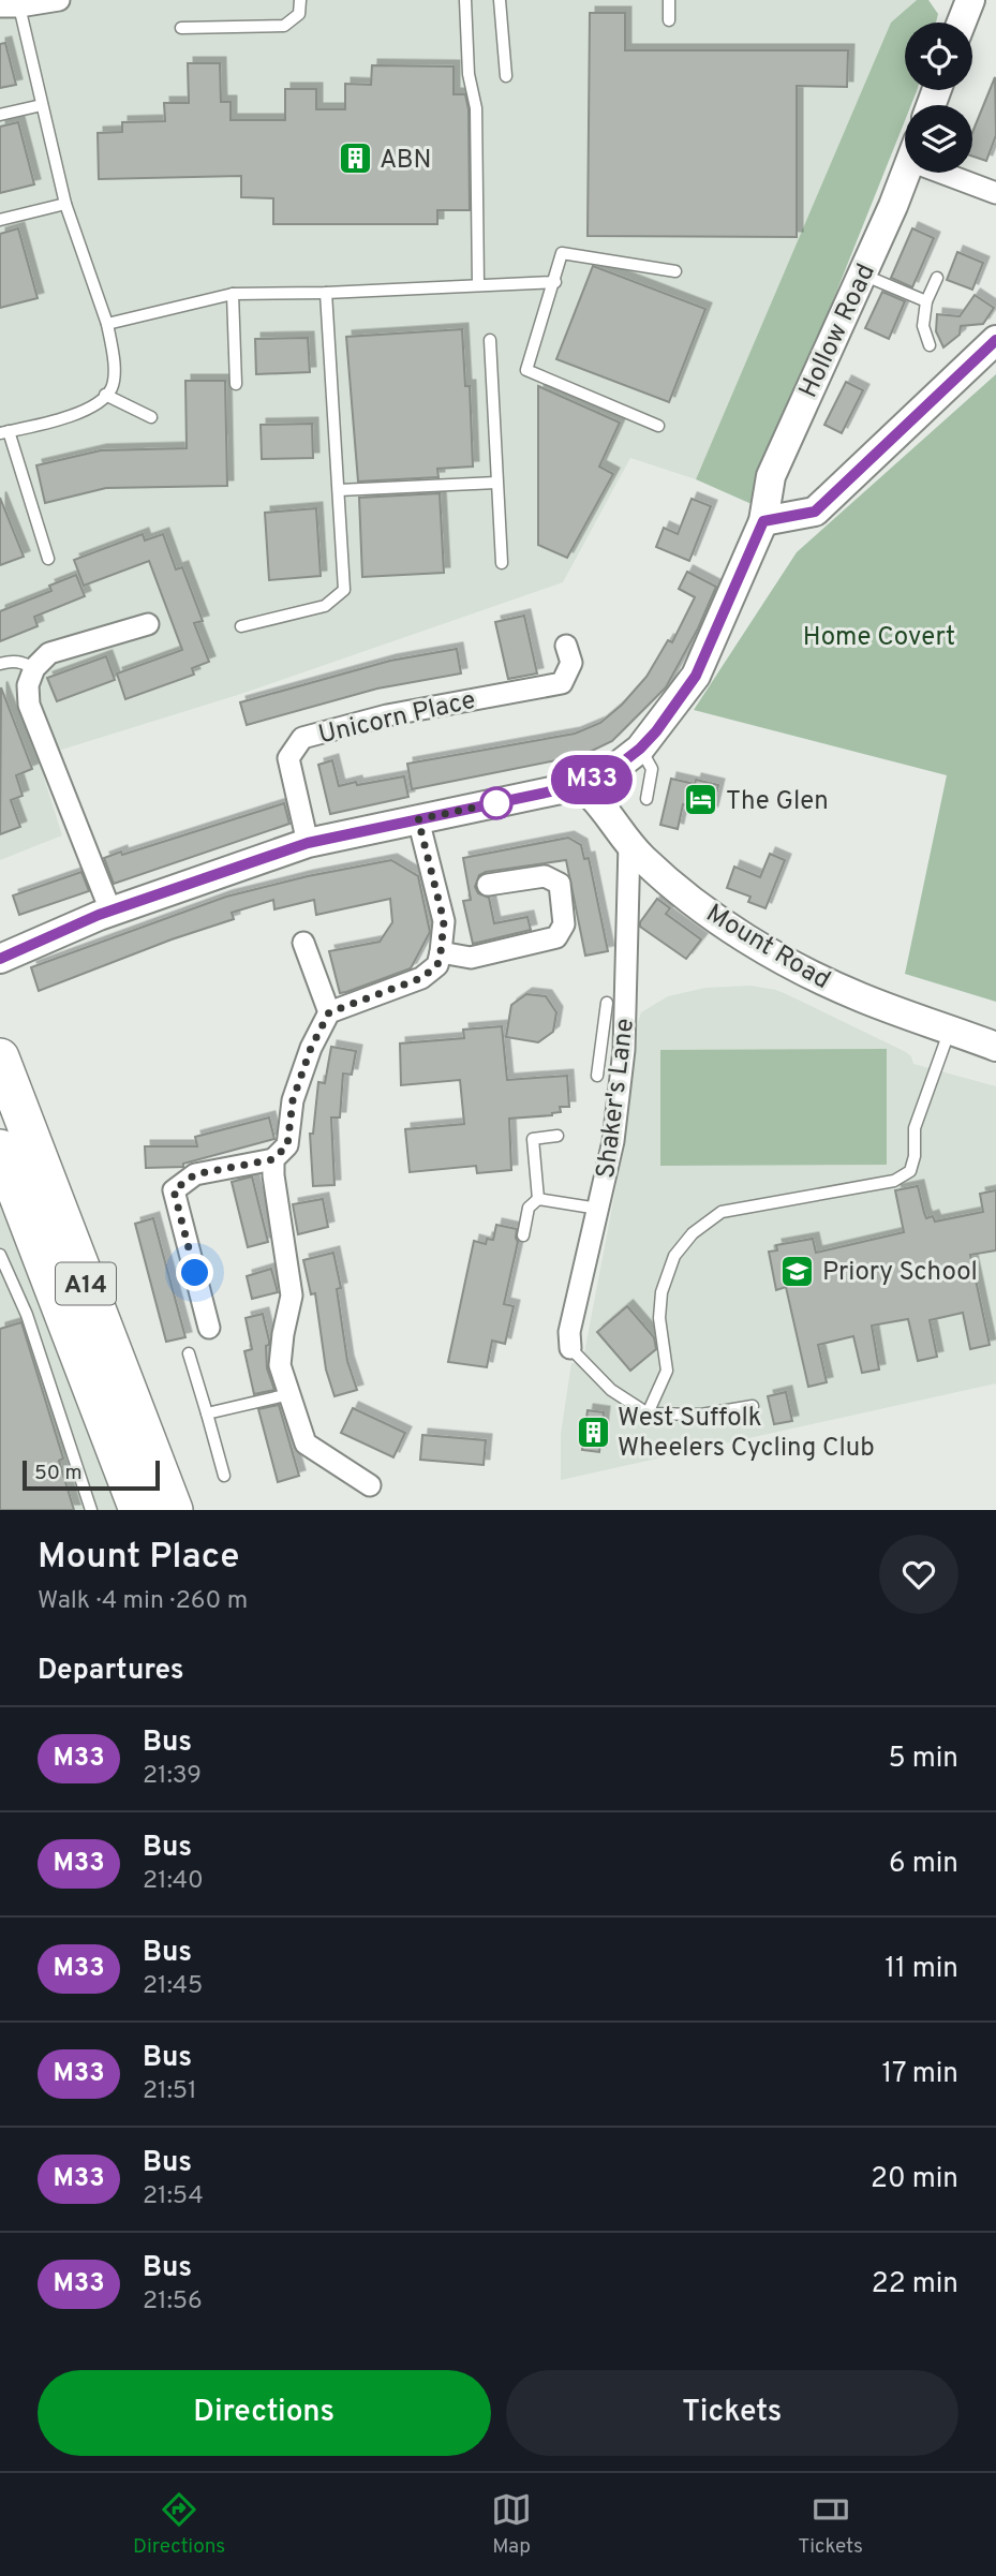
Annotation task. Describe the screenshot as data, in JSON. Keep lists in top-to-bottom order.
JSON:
{
  "streets": {
    "highway": ["A14"],
    "street": [
      "Hollow Road",
      "Unicorn Place",
      "Mount Road",
      "Shaker's Lane"
    ]
  },
  "crossings": [
    ["Hollow Road", "Unicorn Place"],
    ["Hollow Road", "Mount Road"],
    ["Mount Road", "Shaker's Lane"]
  ],
  "parks": ["Home Covert"],
  "places": {
    "building": ["ABN", "West Suffolk Wheelers Cycling Club"],
    "hotel": ["The Glen"],
    "school or university": ["Priory School"]
  },
  "lines": ["bus line M33"],
  "scale_bar": "50 m",
  "page": {
    "on_map": "M33",
    "scale": "50 m",
    "heading": [
      ["Mount Place", "Walk · 4 min · 260 m"],
      "Departures"
    ],
    "list": [
      {
        "mark": "M33",
        "name": "Bus",
        "note": "21:39",
        "value": "5 min"
      },
      {
        "mark": "M33",
        "name": "Bus",
        "note": "21:40",
        "value": "6 min"
      },
      {
        "mark": "M33",
        "name": "Bus",
        "note": "21:45",
        "value": "11 min"
      },
      {
        "mark": "M33",
        "name": "Bus",
        "note": "21:51",
        "value": "17 min"
      },
      {
        "mark": "M33",
        "name": "Bus",
        "note": "21:54",
        "value": "20 min"
      },
      {
        "mark": "M33",
        "name": "Bus",
        "note": "21:56",
        "value": "22 min"
      }
    ],
    "buttons": ["Directions", "Tickets"],
    "tabs": ["Directions", "Map", "Tickets"]
  }
}
